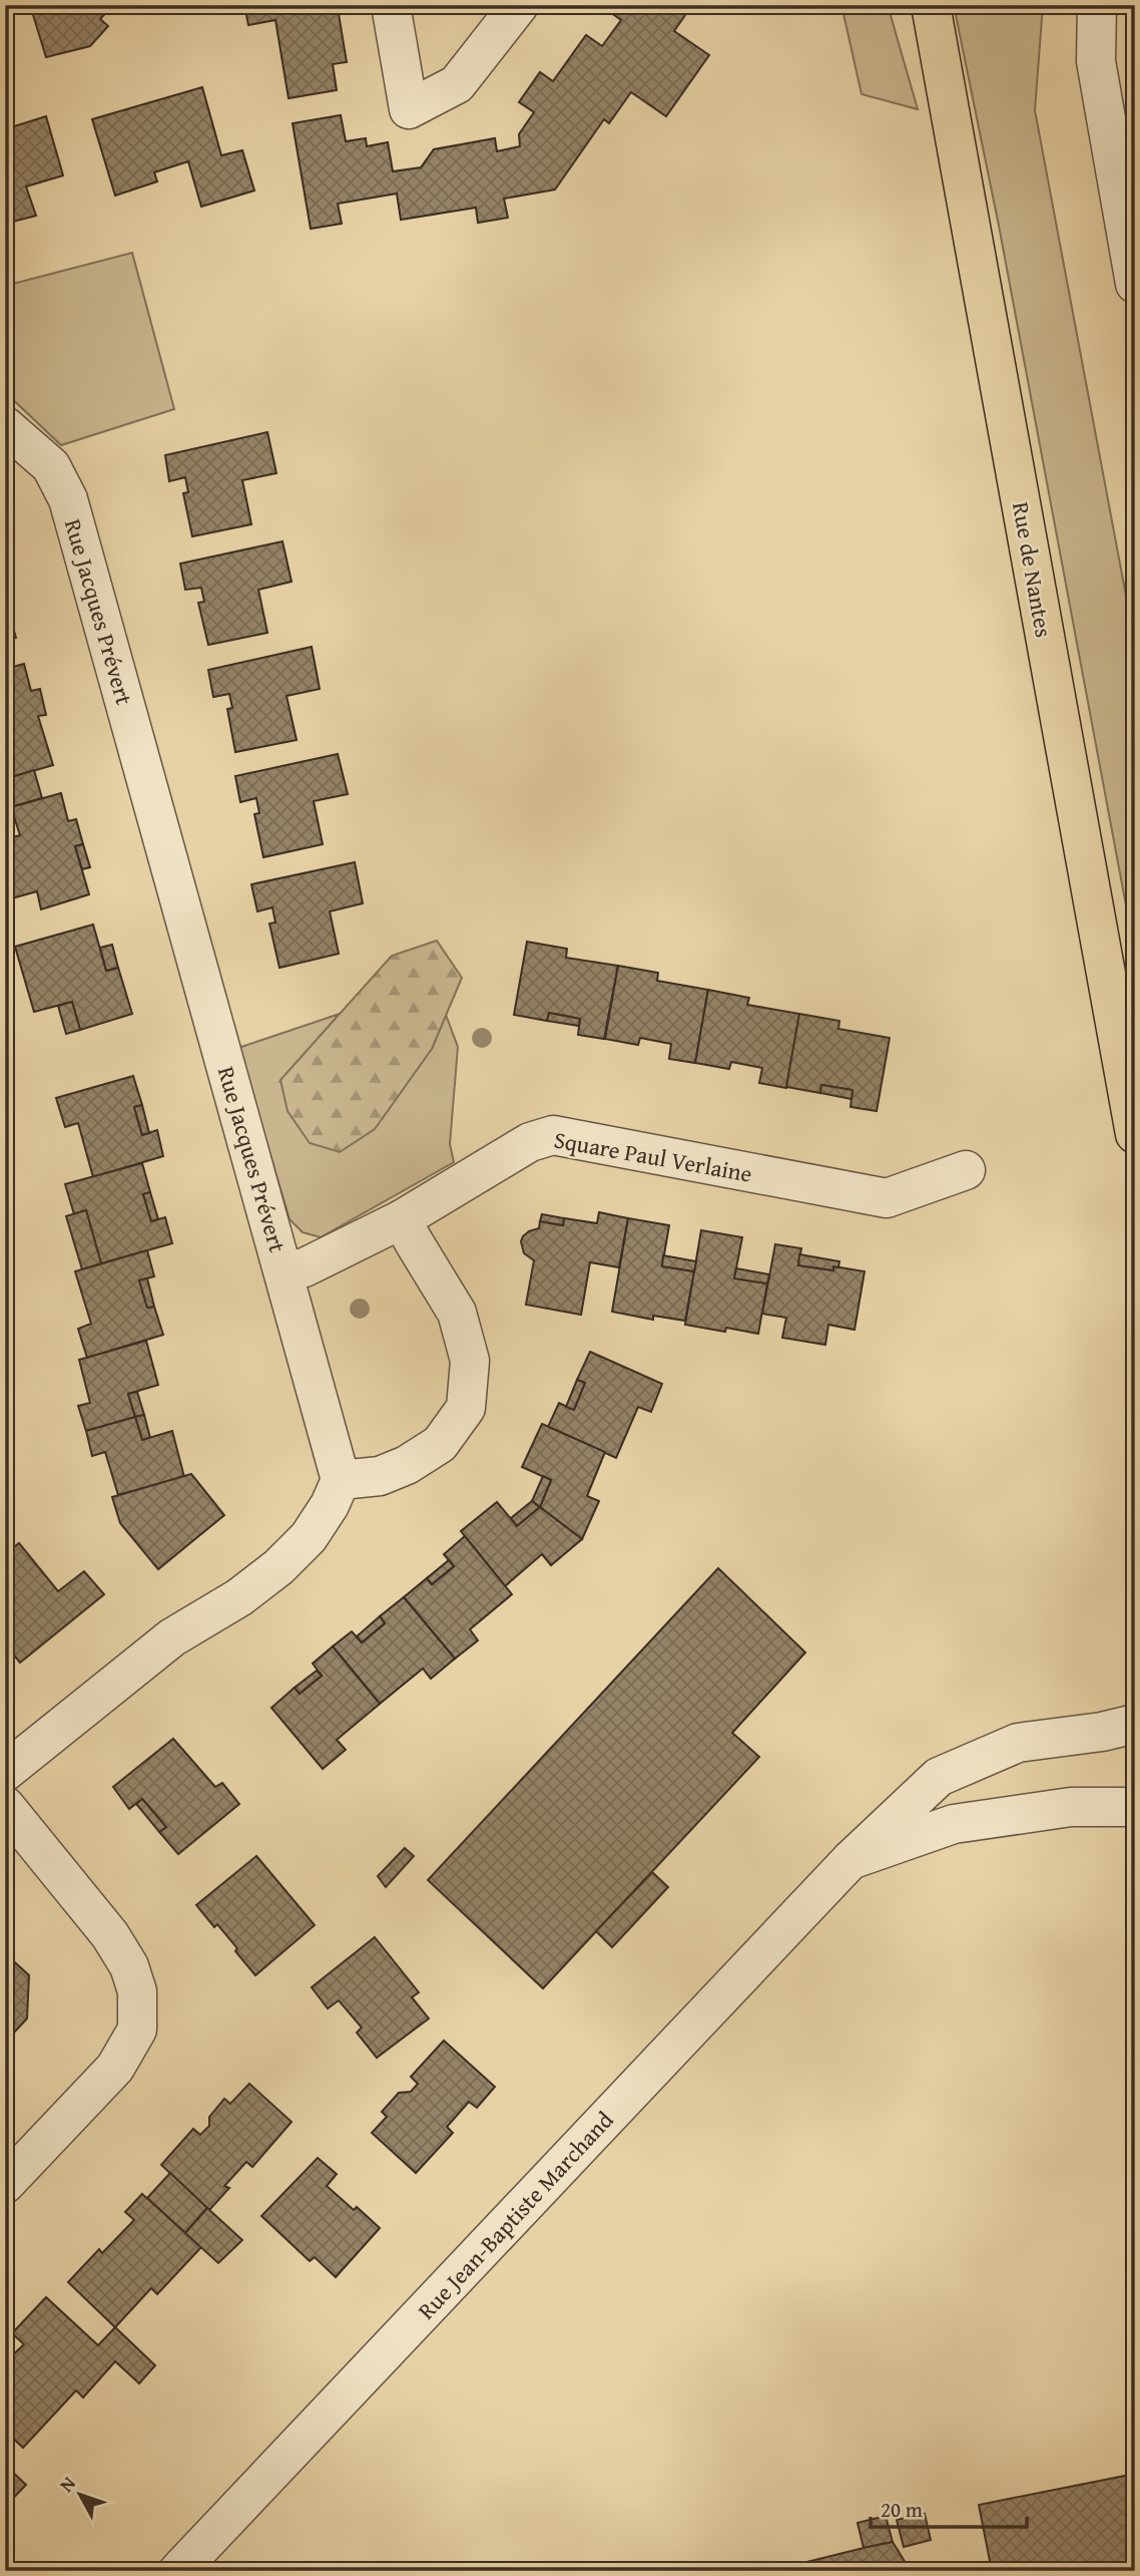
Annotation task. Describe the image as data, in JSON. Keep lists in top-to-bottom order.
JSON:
{
  "streets": {
    "main road": ["Rue de Nantes"],
    "street": ["Rue Jacques Prévert", "Square Paul Verlaine", "Rue Jean-Baptiste Marchand"]
  },
  "crossings": [
    ["Rue Jacques Prévert", "Square Paul Verlaine"]
  ],
  "scale_bar": "20 m",
  "north": "top left"
}
